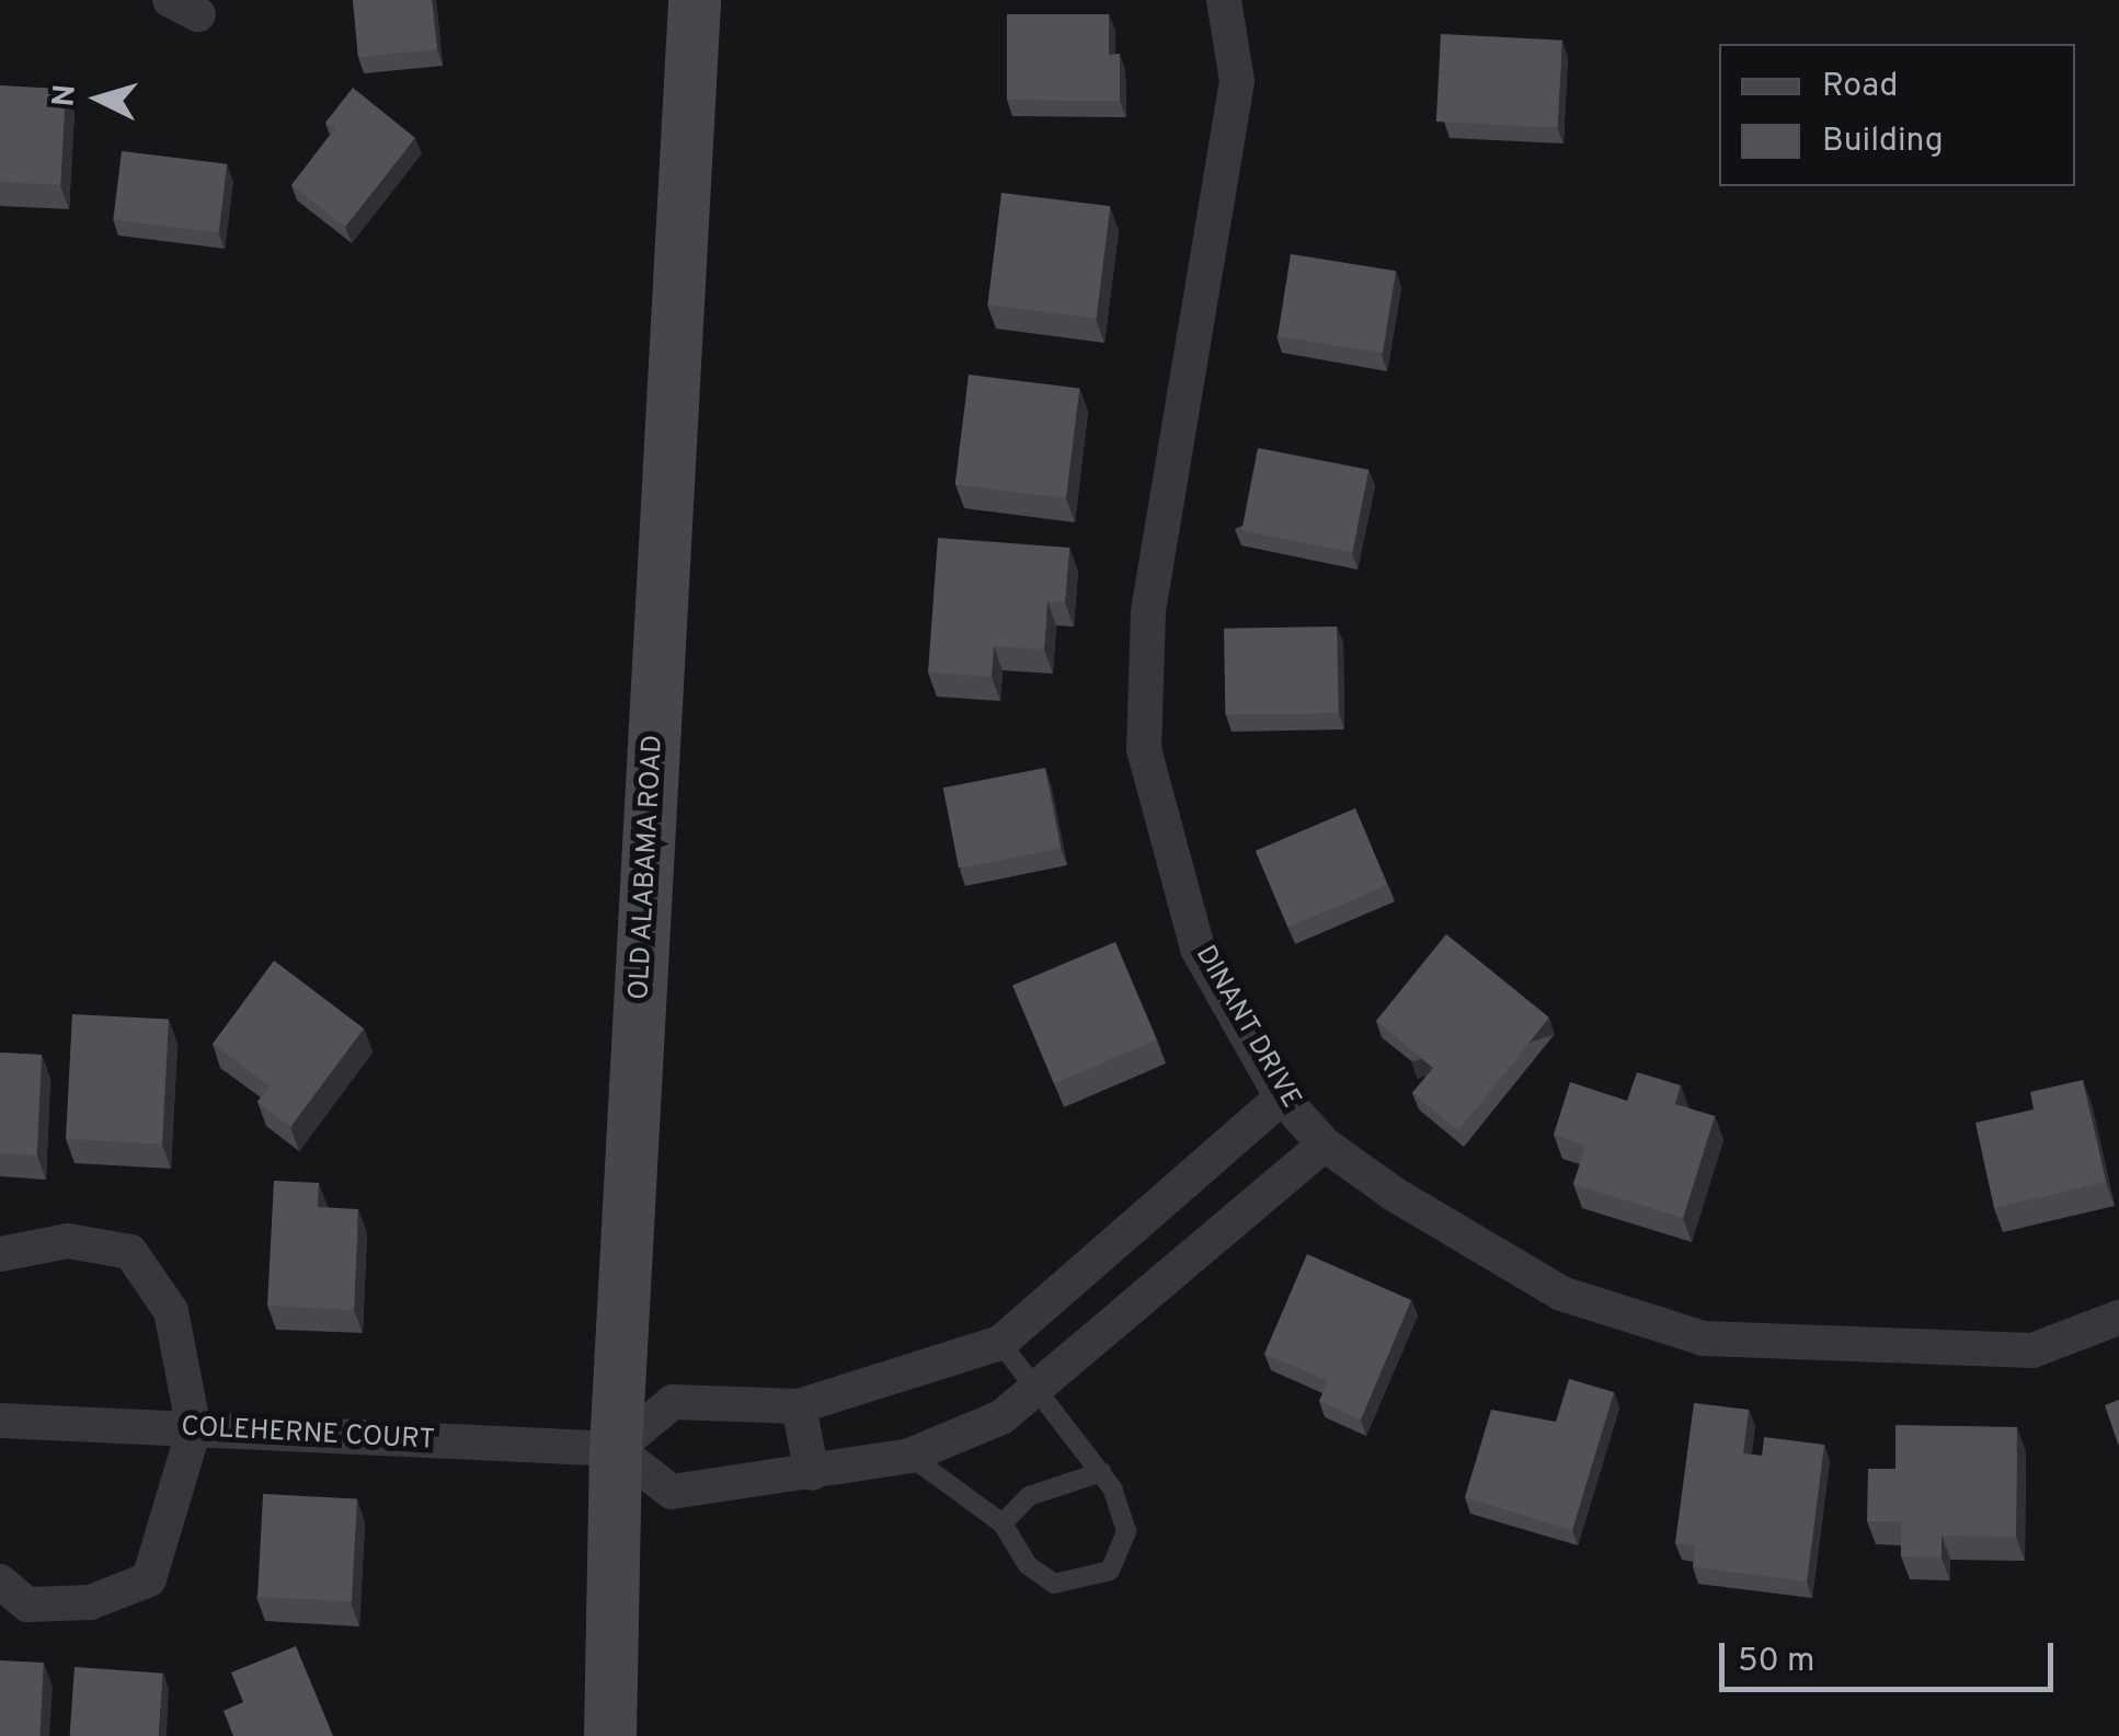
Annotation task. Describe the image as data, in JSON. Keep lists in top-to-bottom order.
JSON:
{
  "streets": {
    "main road": ["OLD ALABAMA ROAD"],
    "street": ["DINANT DRIVE", "COLEHERNE COURT"]
  },
  "crossings": [
    ["OLD ALABAMA ROAD", "COLEHERNE COURT"]
  ],
  "legend": ["Road", "Building"],
  "scale_bar": "50 m",
  "north": "left"
}
